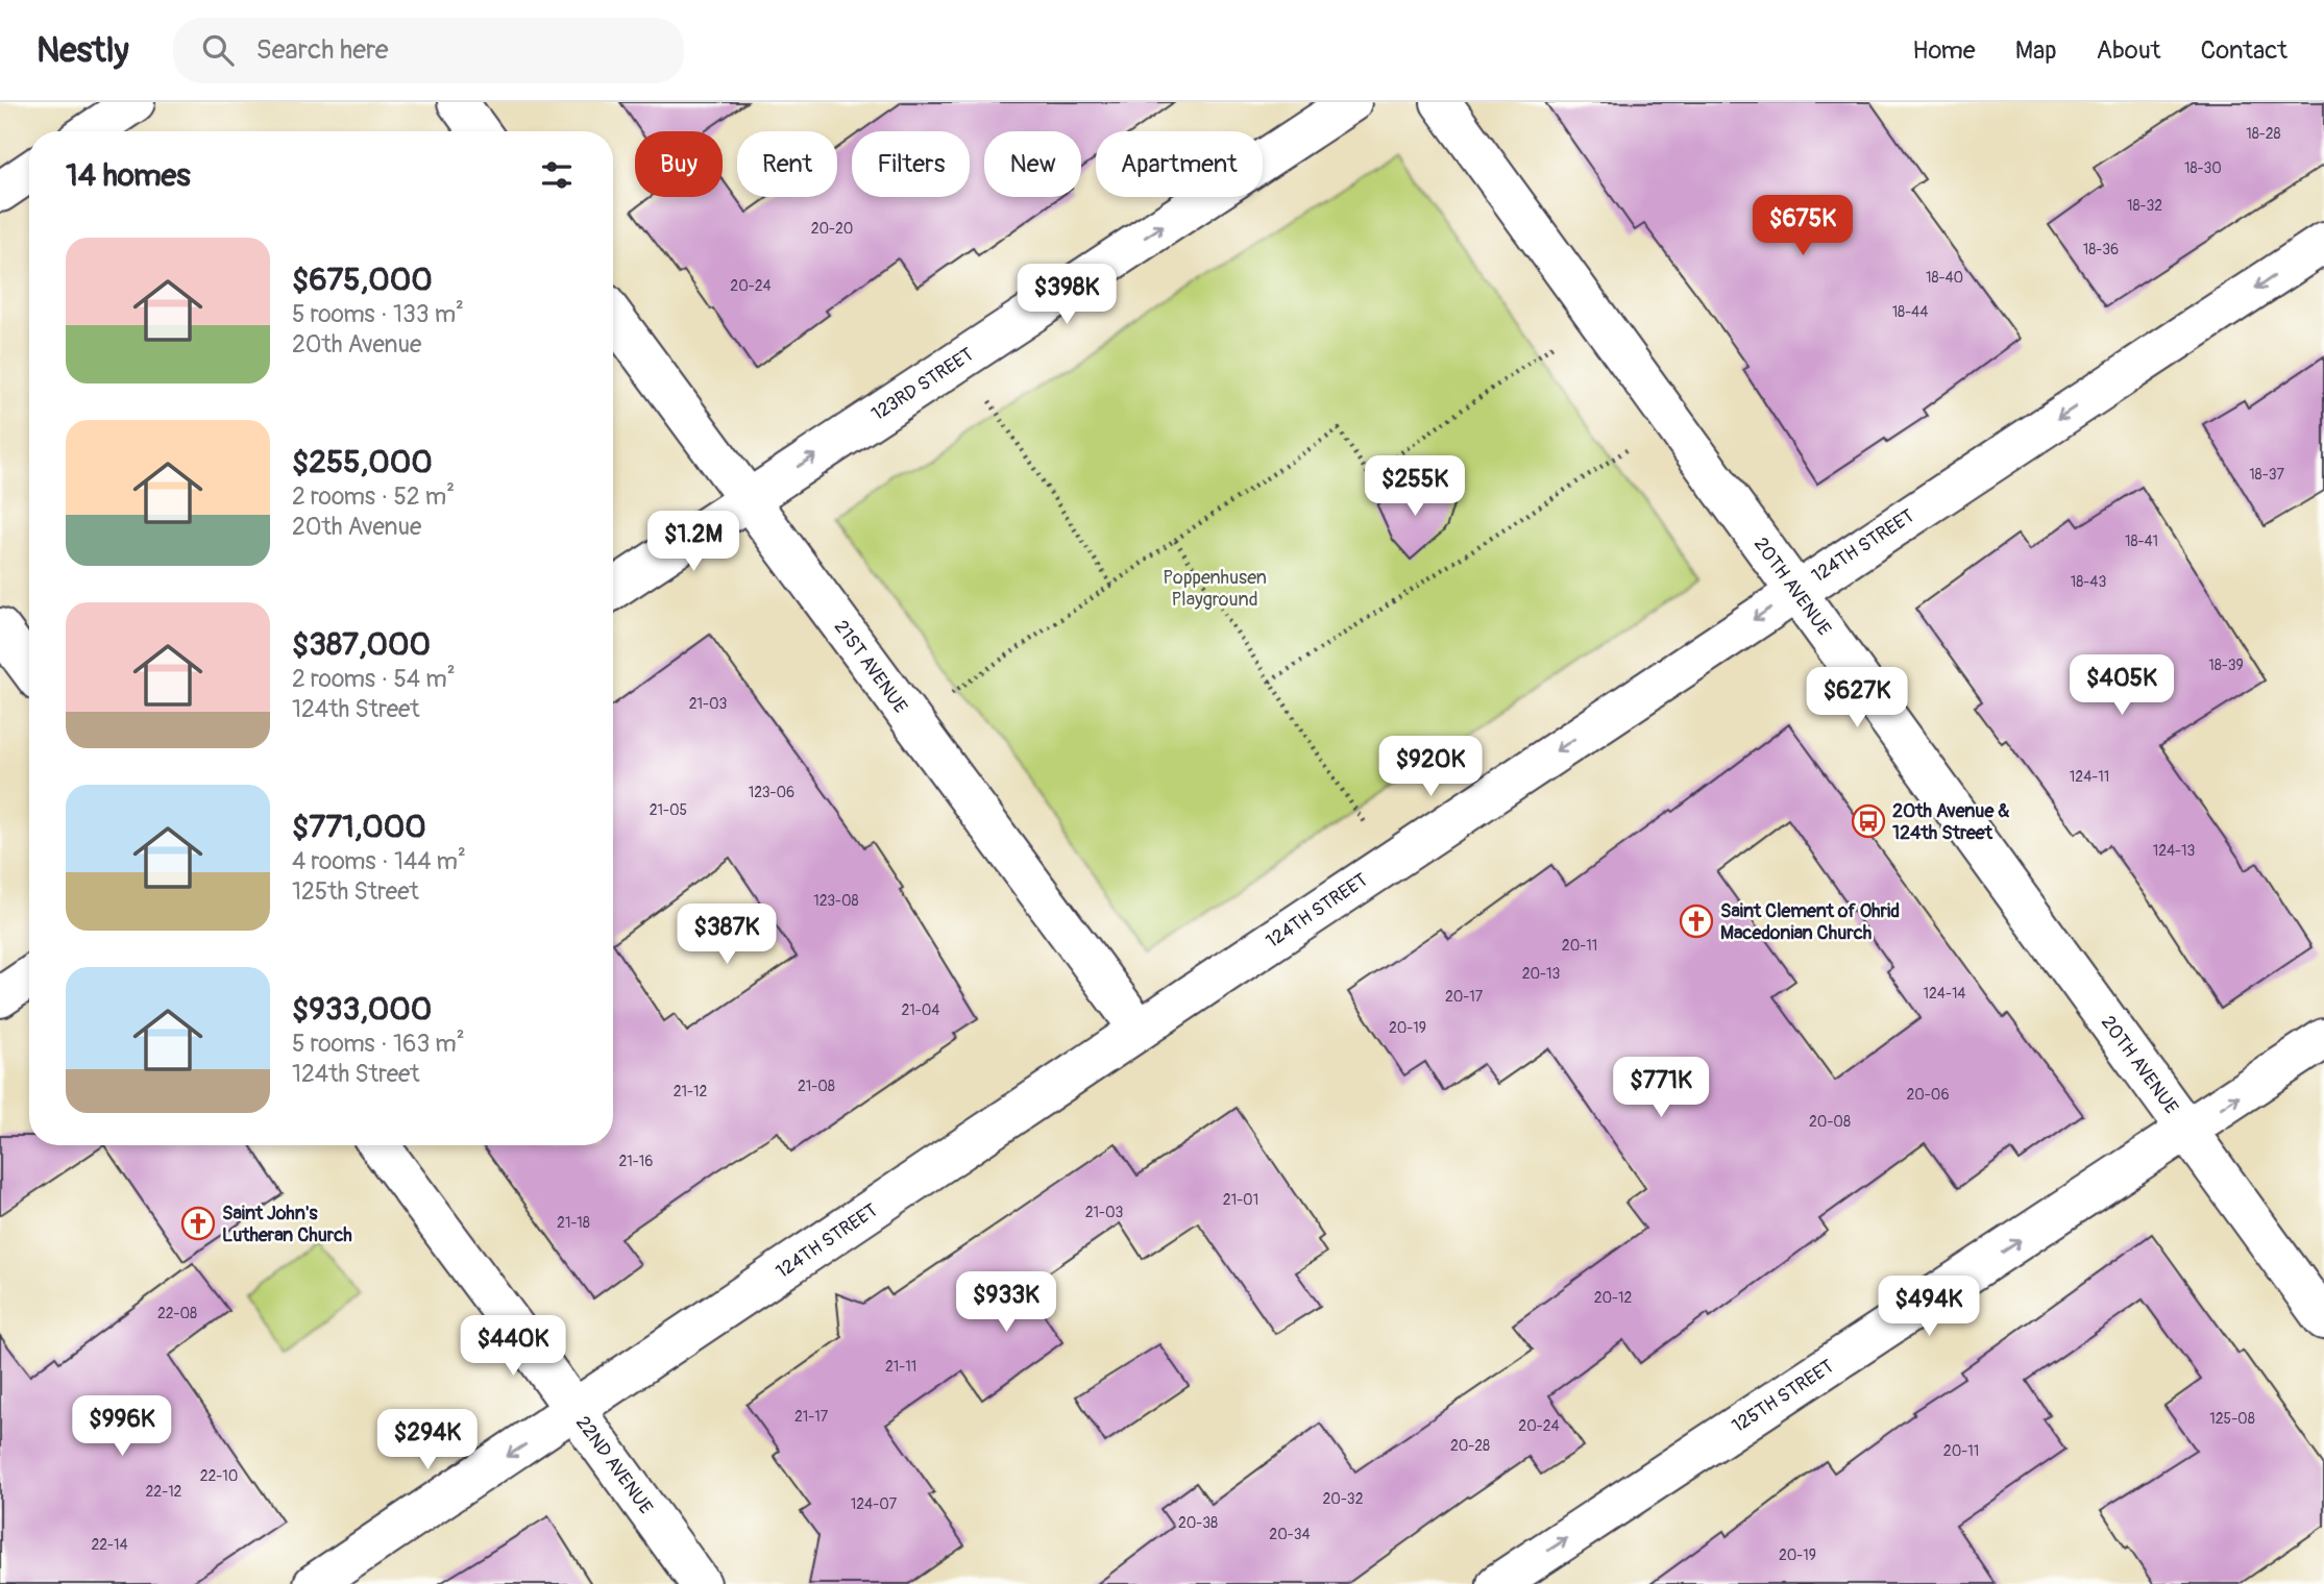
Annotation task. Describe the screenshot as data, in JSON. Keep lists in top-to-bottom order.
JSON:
{
  "streets": {
    "street": [
      "123RD STREET",
      "124TH STREET",
      "20TH AVENUE",
      "21ST AVENUE",
      "125TH STREET",
      "22ND AVENUE"
    ]
  },
  "crossings": [
    ["123RD STREET", "21ST AVENUE"],
    ["124TH STREET", "20TH AVENUE"],
    ["124TH STREET", "21ST AVENUE"],
    ["124TH STREET", "22ND AVENUE"],
    ["20TH AVENUE", "125TH STREET"]
  ],
  "one_way": ["123RD STREET", "124TH STREET", "125TH STREET"],
  "parks": ["Poppenhusen Playground"],
  "places": {
    "bus stop": ["20th Avenue & 124th Street"],
    "church": ["Saint Clement of Ohrid Macedonian Church", "Saint John's Lutheran Church"]
  },
  "house_numbers": [
    "18-28",
    "18-30",
    "18-32",
    "20-20",
    "18-36",
    "18-40",
    "20-24",
    "18-44",
    "18-37",
    "18-41",
    "18-43",
    "18-39",
    "21-03",
    "124-11",
    "123-06",
    "21-05",
    "124-13",
    "123-08",
    "20-11",
    "20-13",
    "124-14",
    "20-17",
    "21-04",
    "20-19",
    "21-08",
    "21-12",
    "20-06",
    "20-08",
    "21-16",
    "21-01",
    "21-03",
    "21-18",
    "20-12",
    "22-08",
    "21-11",
    "21-17",
    "125-08",
    "20-24",
    "20-28",
    "20-11",
    "22-10",
    "22-12",
    "20-32",
    "124-07",
    "20-38",
    "20-34",
    "22-14",
    "20-19"
  ],
  "page": {
    "header": "Nestly",
    "search": "Search here",
    "nav": [
      "Home",
      "Map",
      "About",
      "Contact"
    ],
    "chip": [
      "Buy",
      "Rent",
      "Filters",
      "New",
      "Apartment"
    ],
    "heading": "14 homes",
    "price": [
      "$675K",
      "$398K",
      "$255K",
      "$1.2M",
      "$405K",
      "$627K",
      "$920K",
      "$387K",
      "$771K",
      "$933K",
      "$494K",
      "$440K",
      "$996K",
      "$294K"
    ],
    "list": [
      {
        "name": "$675,000",
        "note": "5 rooms · 133 m² · 20th Avenue"
      },
      {
        "name": "$255,000",
        "note": "2 rooms · 52 m² · 20th Avenue"
      },
      {
        "name": "$387,000",
        "note": "2 rooms · 54 m² · 124th Street"
      },
      {
        "name": "$771,000",
        "note": "4 rooms · 144 m² · 125th Street"
      },
      {
        "name": "$933,000",
        "note": "5 rooms · 163 m² · 124th Street"
      }
    ]
  }
}
